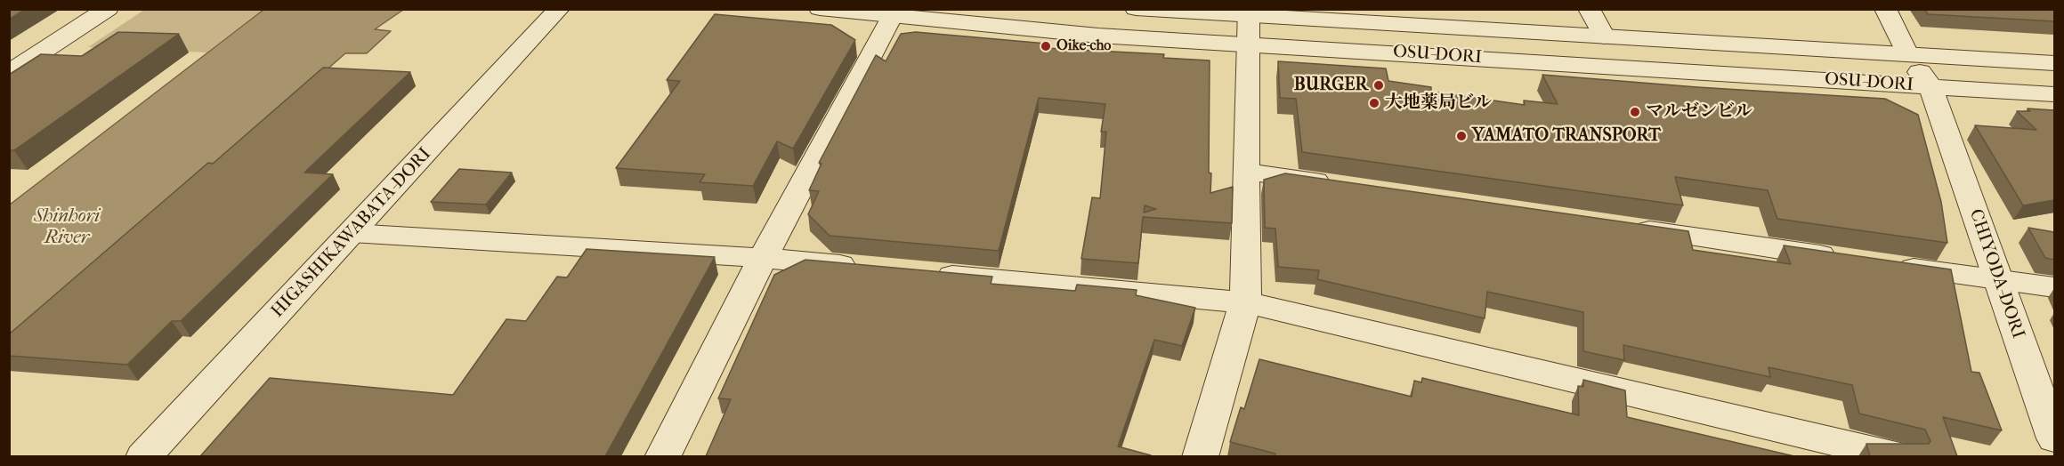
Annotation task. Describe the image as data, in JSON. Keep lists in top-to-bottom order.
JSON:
{
  "streets": {
    "street": ["OSU-DORI", "HIGASHIKAWABATA-DORI", "CHIYODA-DORI"]
  },
  "crossings": [
    ["OSU-DORI", "CHIYODA-DORI"]
  ],
  "water": ["Shinhori River"],
  "places": [
    "Oike-cho",
    "BURGER",
    "大地薬局ビル",
    "マルゼンビル",
    "YAMATO TRANSPORT"
  ]
}
